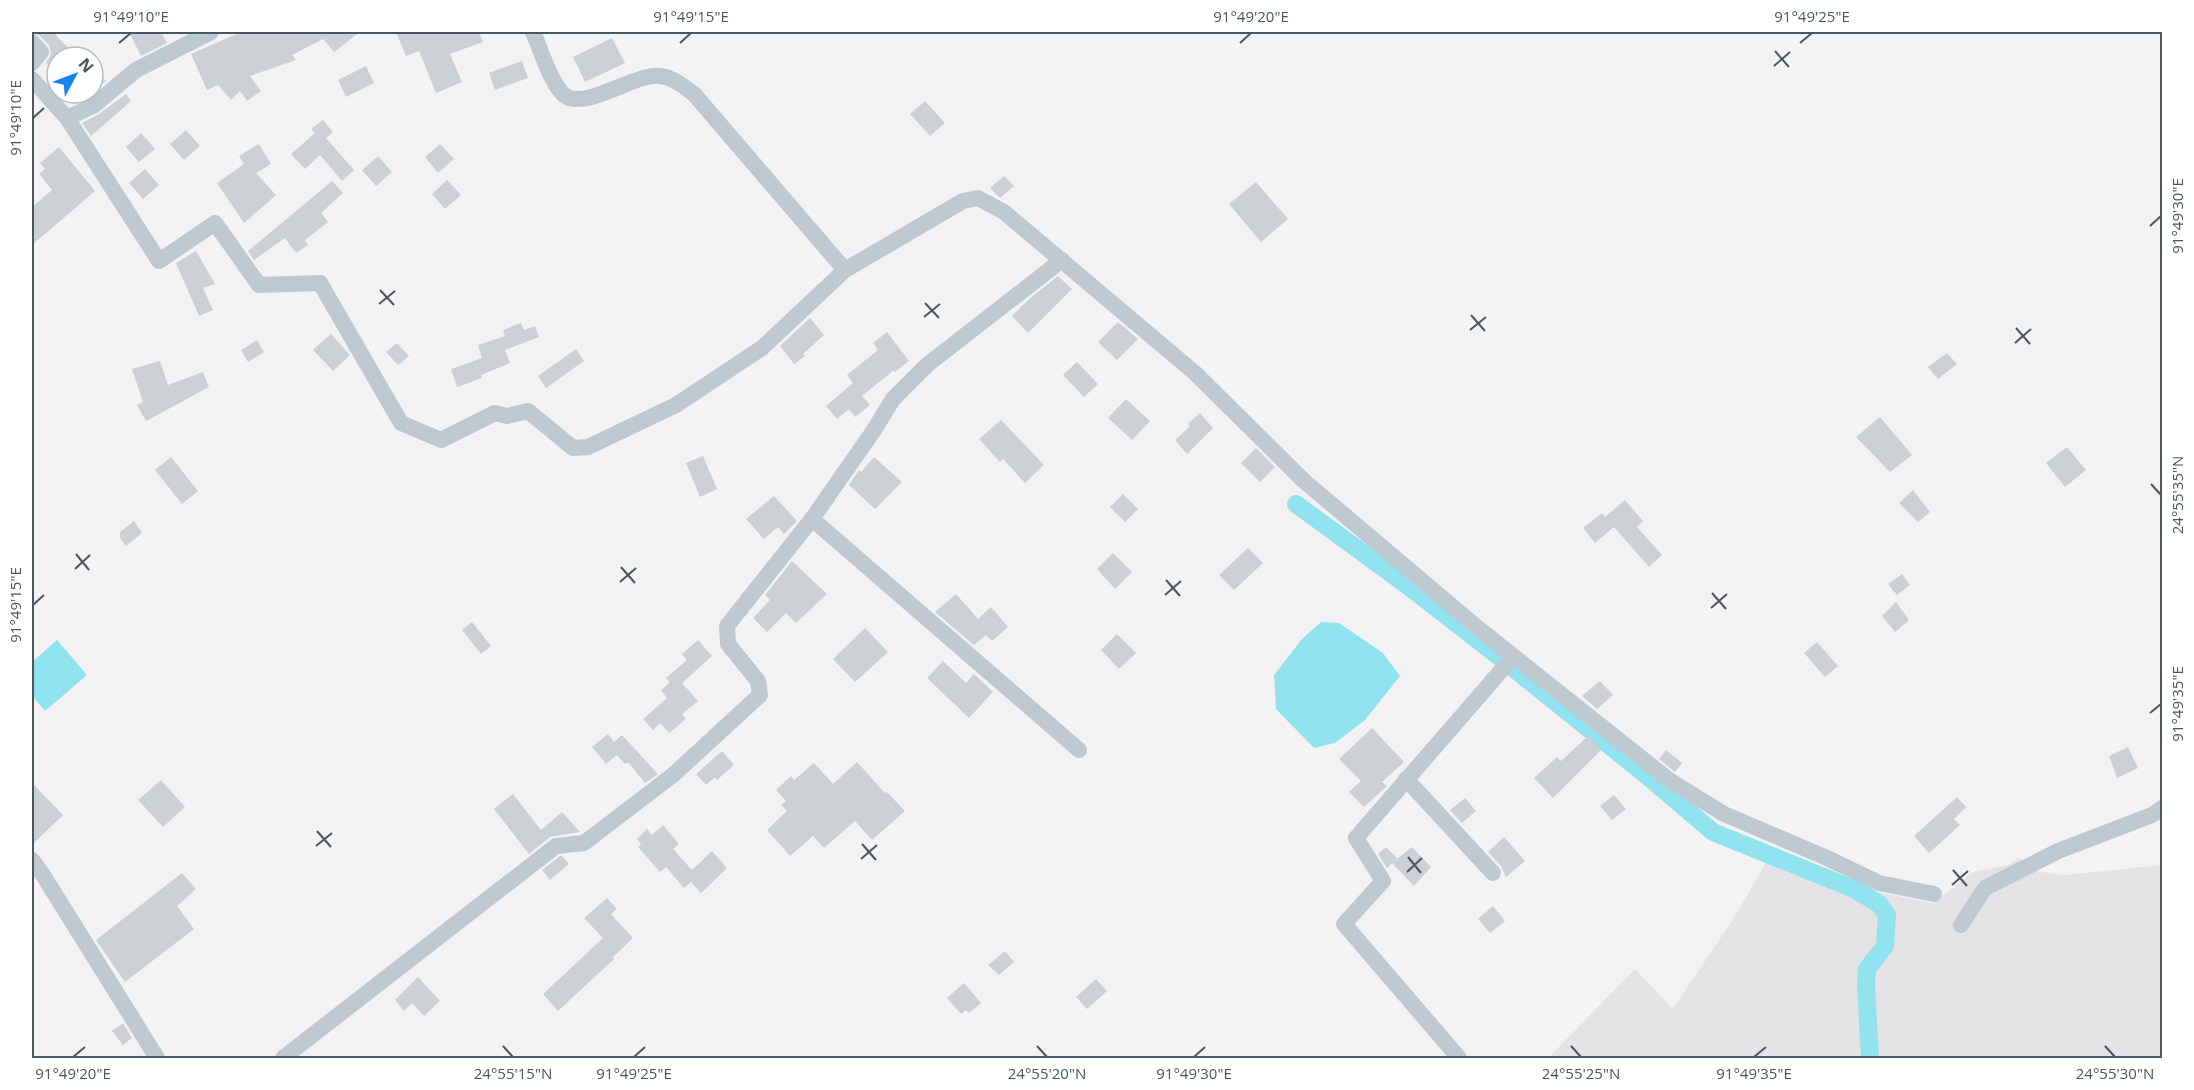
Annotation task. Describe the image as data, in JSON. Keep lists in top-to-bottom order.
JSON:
{
  "north": "top right",
  "coordinates": [
    "91°49'10\"E",
    "91°49'15\"E",
    "91°49'20\"E",
    "91°49'25\"E",
    "91°49'30\"E",
    "24°55'35\"N",
    "91°49'35\"E",
    "24°55'15\"N",
    "24°55'20\"N",
    "24°55'25\"N",
    "24°55'30\"N"
  ]
}
